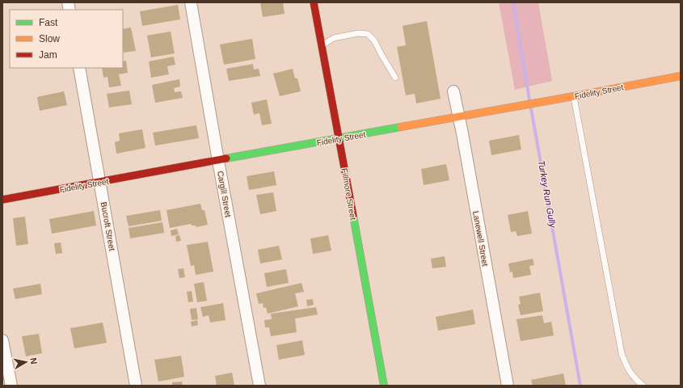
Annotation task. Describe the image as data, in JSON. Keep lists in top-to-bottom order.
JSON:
{
  "streets": {
    "main road": ["Fidelity Street", "Fillmore Street"],
    "street": ["Cargill Street", "Bucroft Street", "Lanewell Street"]
  },
  "crossings": [
    ["Fidelity Street", "Cargill Street"],
    ["Fidelity Street", "Fillmore Street"],
    ["Fidelity Street", "Bucroft Street"],
    ["Fidelity Street", "Lanewell Street"]
  ],
  "water": ["Turkey Run Gully"],
  "legend": ["Fast", "Slow", "Jam"],
  "north": "right"
}
